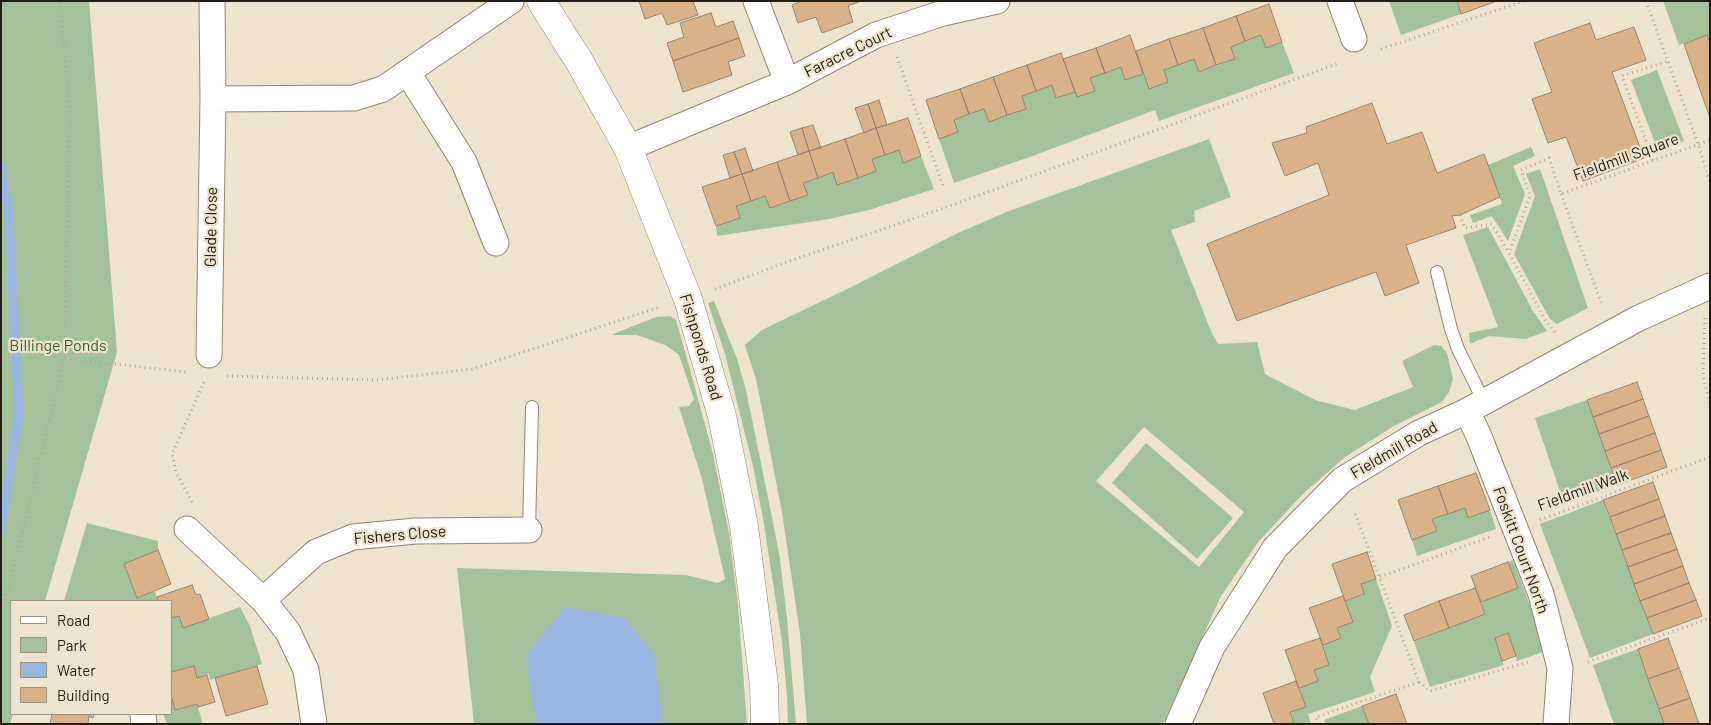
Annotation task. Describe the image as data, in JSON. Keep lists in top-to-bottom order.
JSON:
{
  "streets": {
    "street": [
      "Faracre Court",
      "Glade Close",
      "Fishponds Road",
      "Fieldmill Road",
      "Fishers Close",
      "Foskitt Court North"
    ],
    "path": ["Fieldmill Square", "Fieldmill Walk"]
  },
  "crossings": [
    ["Faracre Court", "Fishponds Road"],
    ["Fieldmill Road", "Foskitt Court North"],
    ["Fieldmill Walk", "Foskitt Court North"]
  ],
  "parks": ["Billinge Ponds"],
  "legend": [
    "Road",
    "Park",
    "Water",
    "Building"
  ]
}
